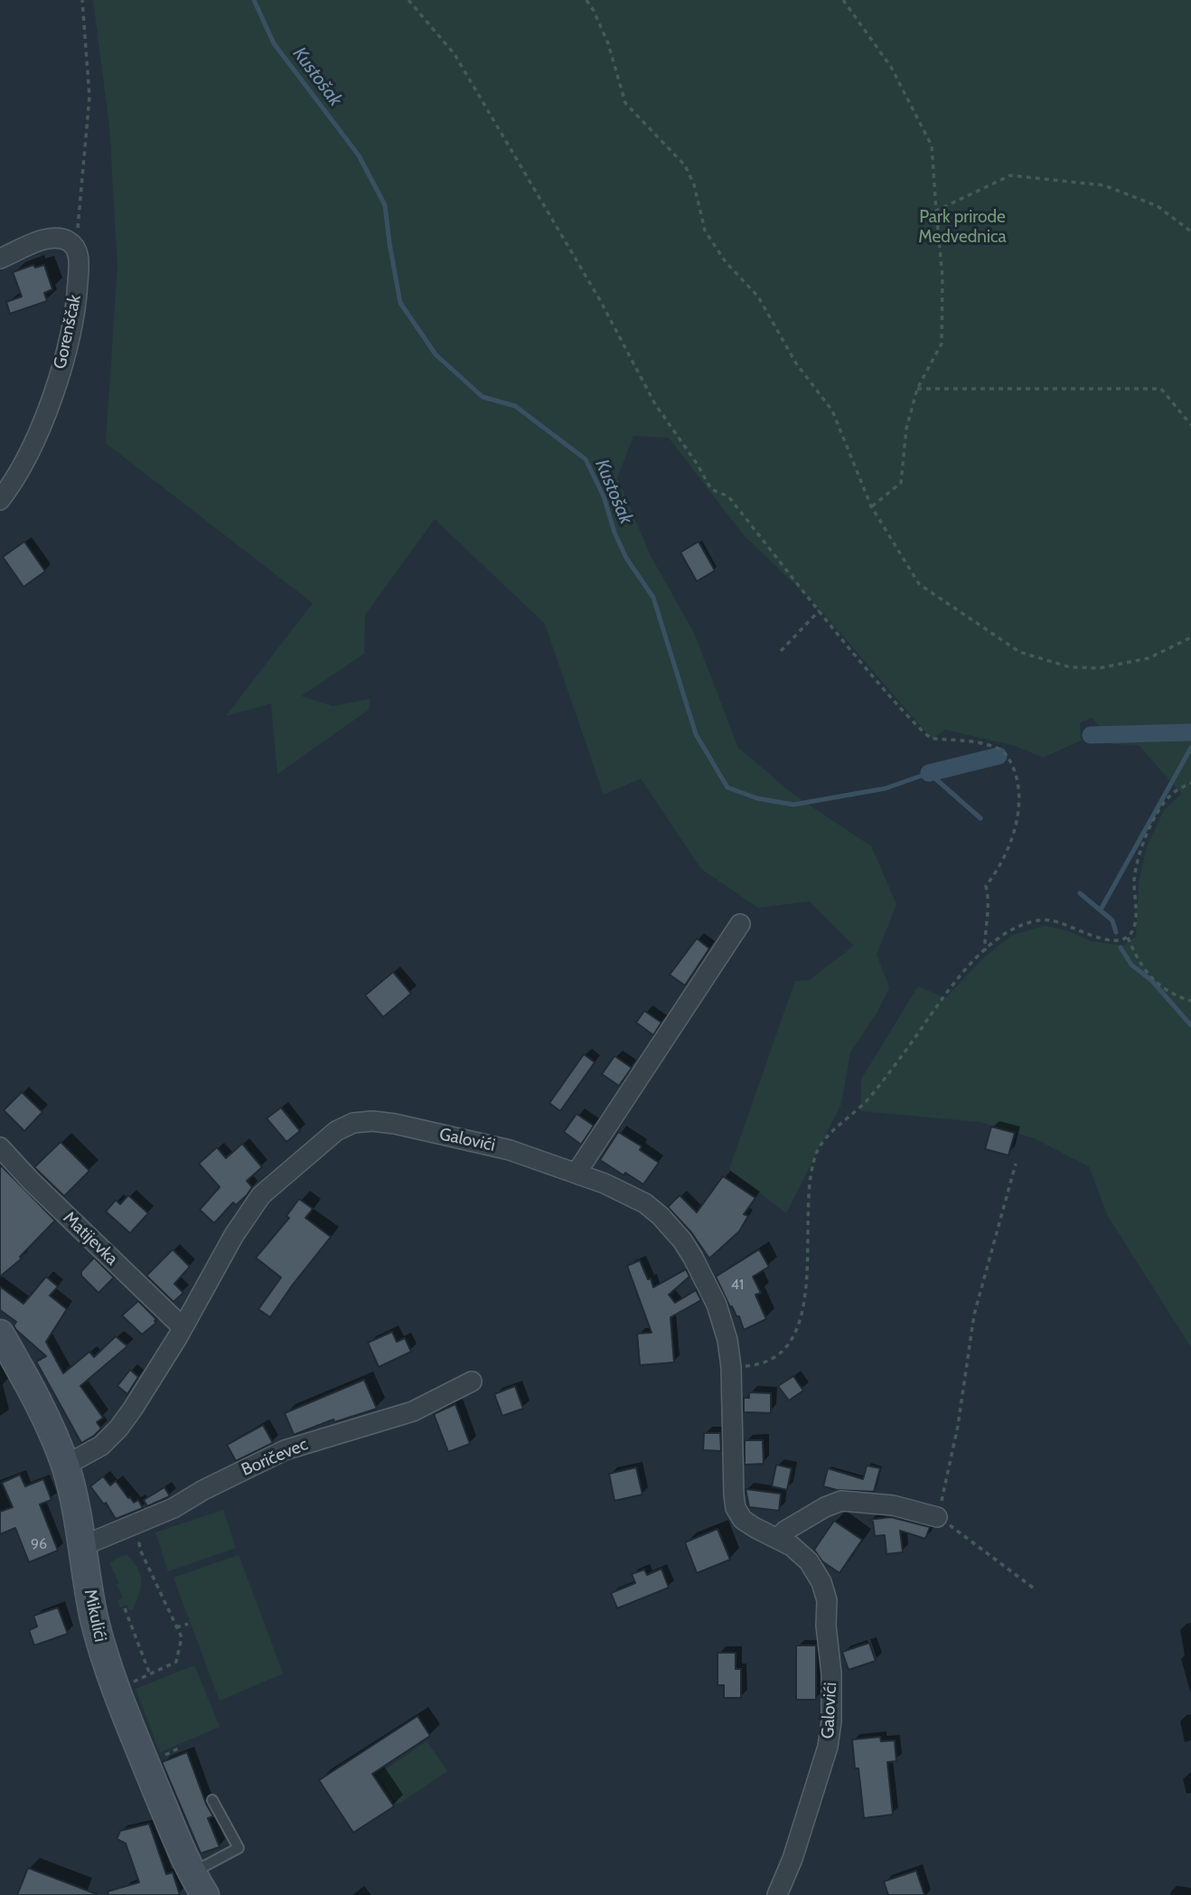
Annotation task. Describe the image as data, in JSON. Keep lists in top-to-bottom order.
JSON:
{
  "streets": {
    "street": [
      "Gorenščak",
      "Galovići",
      "Matijevka",
      "Boričevec",
      "Mikulići"
    ]
  },
  "crossings": [
    ["Galovići", "Matijevka"],
    ["Galovići", "Mikulići"],
    ["Boričevec", "Mikulići"]
  ],
  "water": ["Kustošak"],
  "parks": ["Park prirode Medvednica"],
  "house_numbers": ["41", "96"]
}
